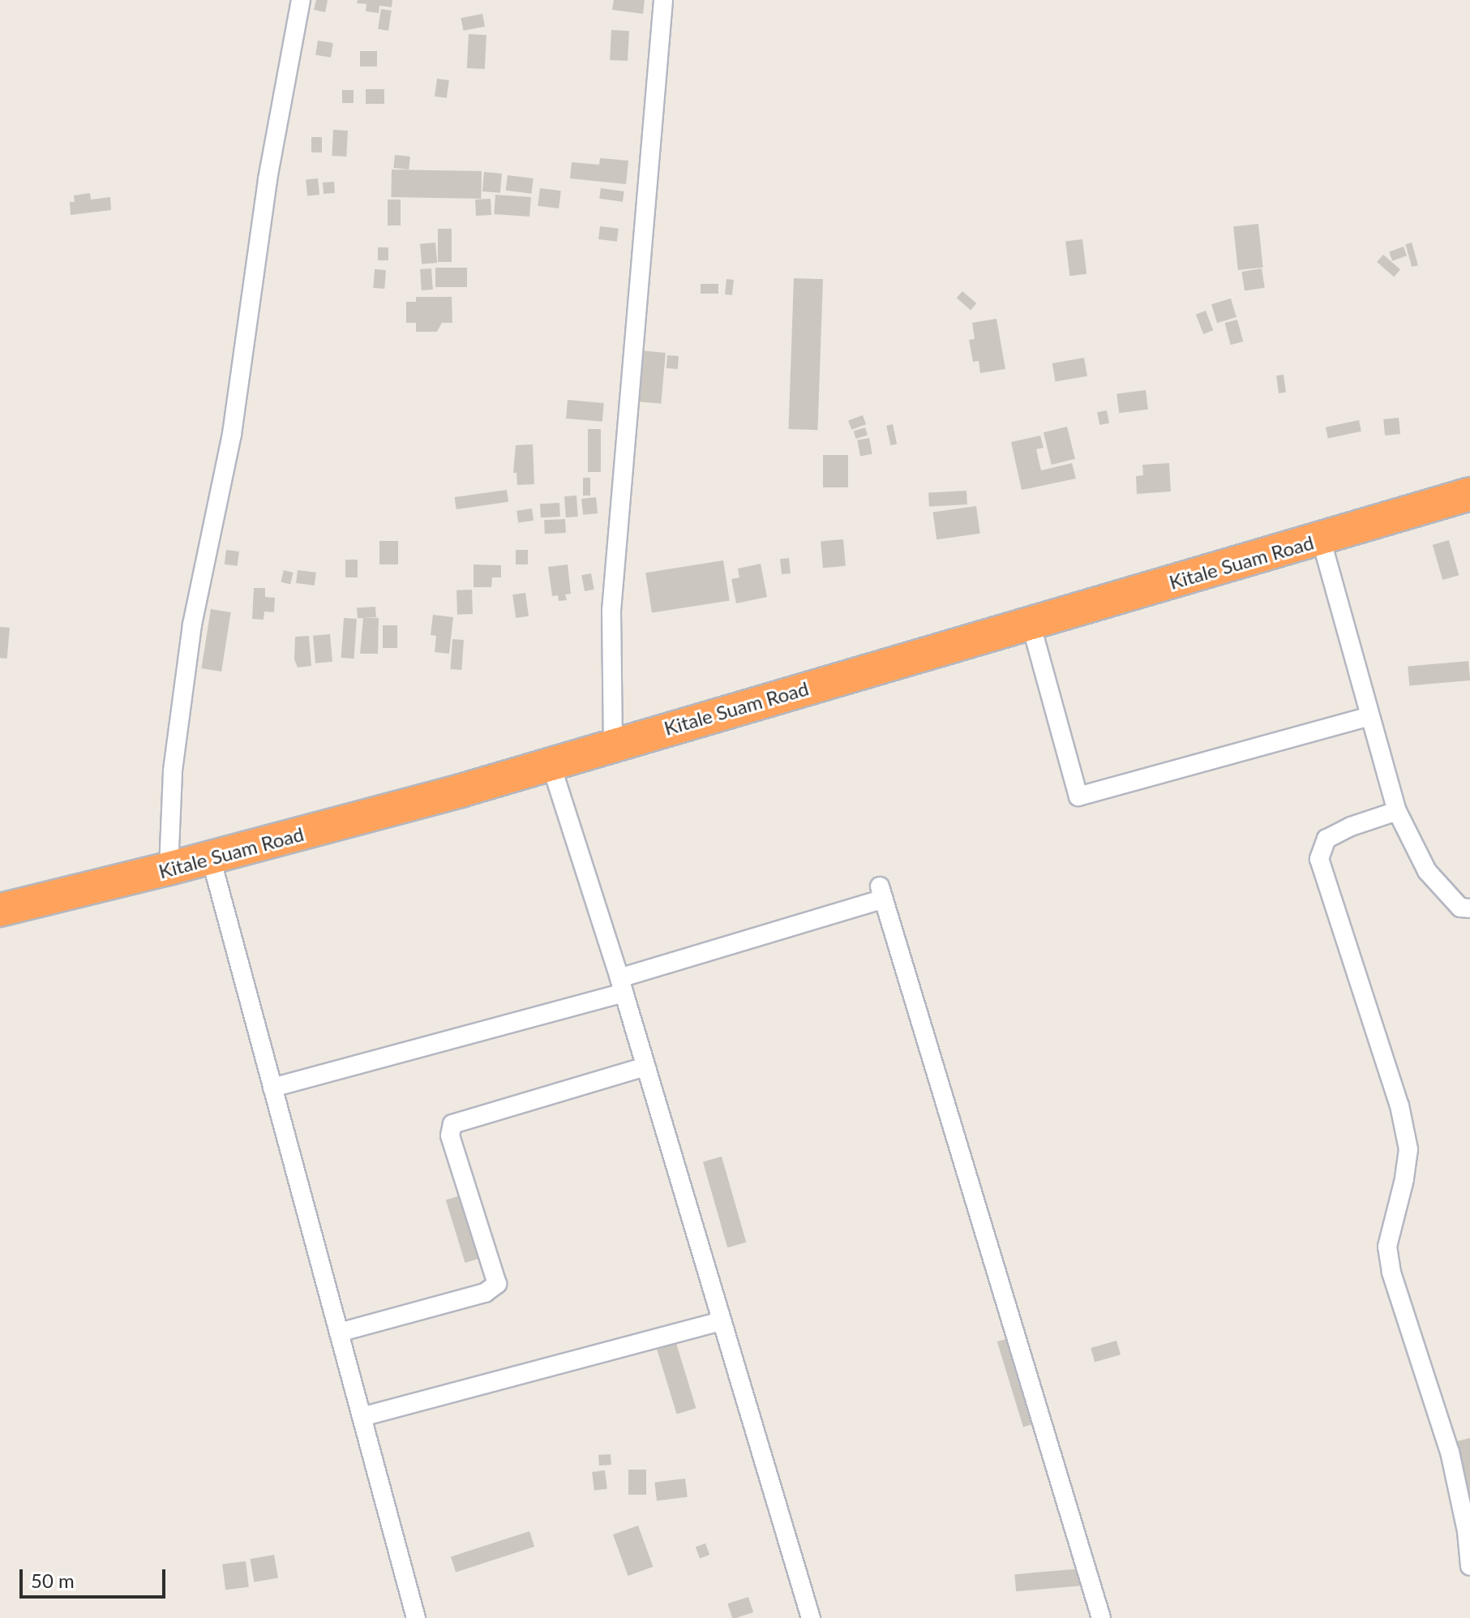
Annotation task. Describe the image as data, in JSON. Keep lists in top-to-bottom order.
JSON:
{
  "streets": {
    "highway": ["Kitale Suam Road"]
  },
  "scale_bar": "50 m"
}
